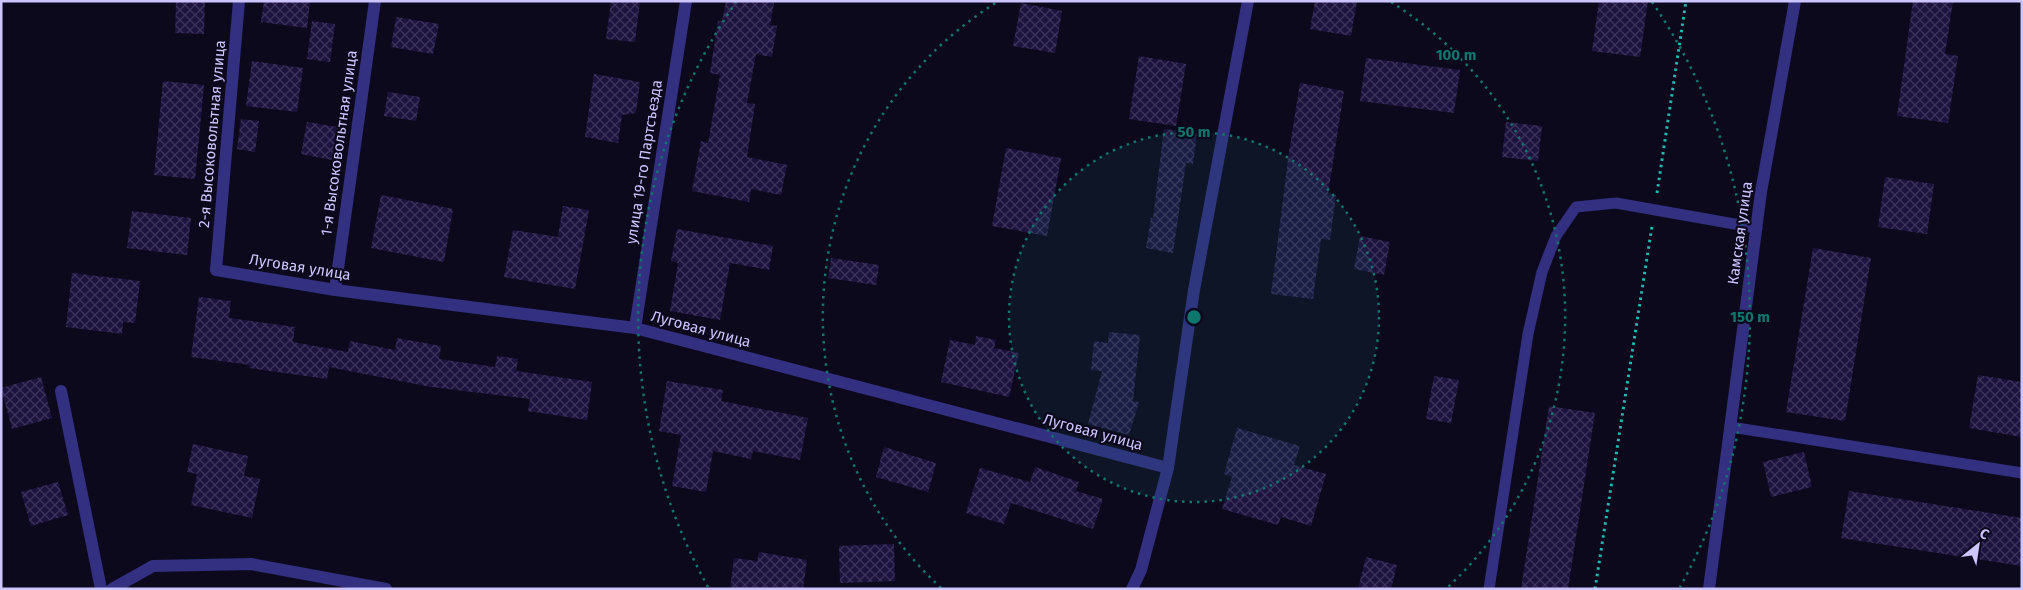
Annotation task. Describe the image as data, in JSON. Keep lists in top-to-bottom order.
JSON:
{
  "streets": {
    "street": [
      "2-я Высоковольтная улица",
      "1-я Высоковольтная улица",
      "улица 19-го Партсъезда",
      "Камская улица",
      "Луговая улица"
    ]
  },
  "crossings": [
    ["2-я Высоковольтная улица", "Луговая улица"],
    ["1-я Высоковольтная улица", "Луговая улица"],
    ["улица 19-го Партсъезда", "Луговая улица"]
  ],
  "north": "top right",
  "rings": ["100 m", "50 m", "150 m"]
}
